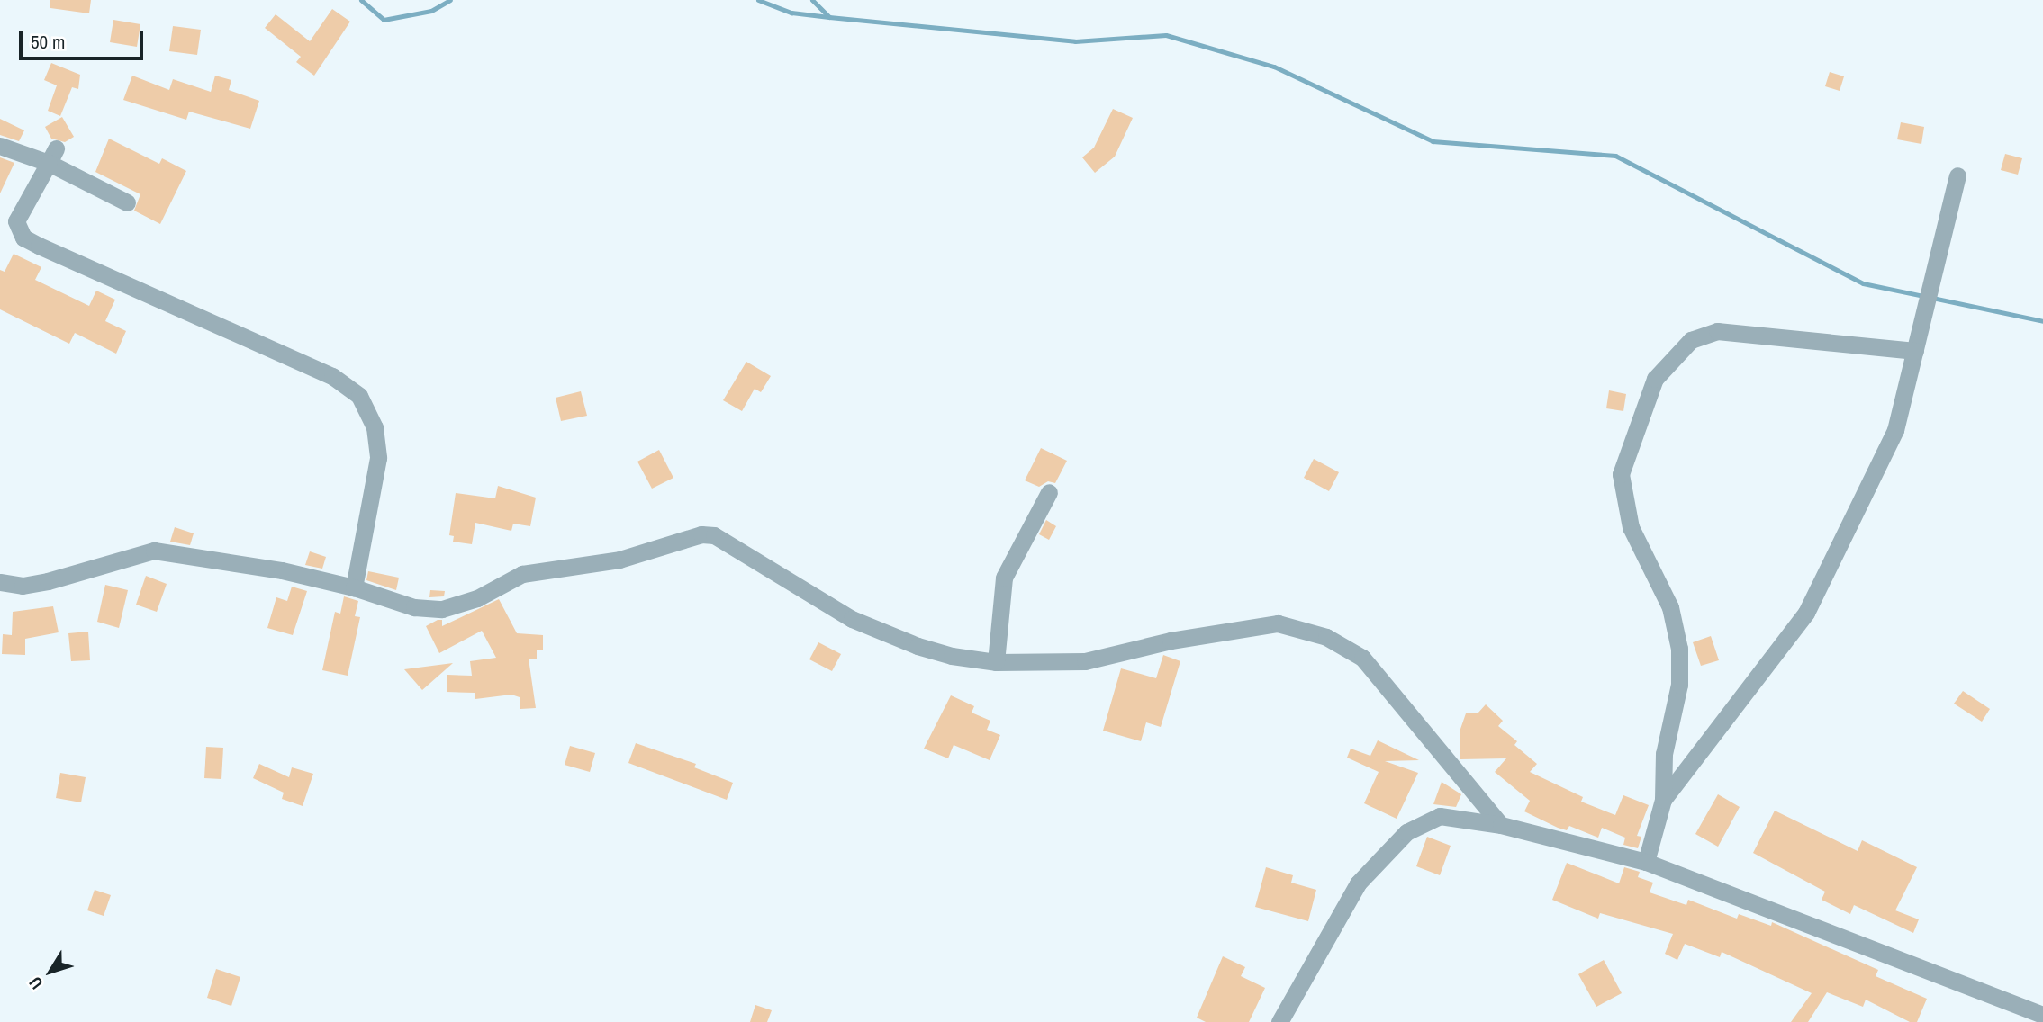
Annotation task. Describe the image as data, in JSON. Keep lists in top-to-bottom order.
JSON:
{
  "scale_bar": "50 m",
  "north": "bottom left"
}
